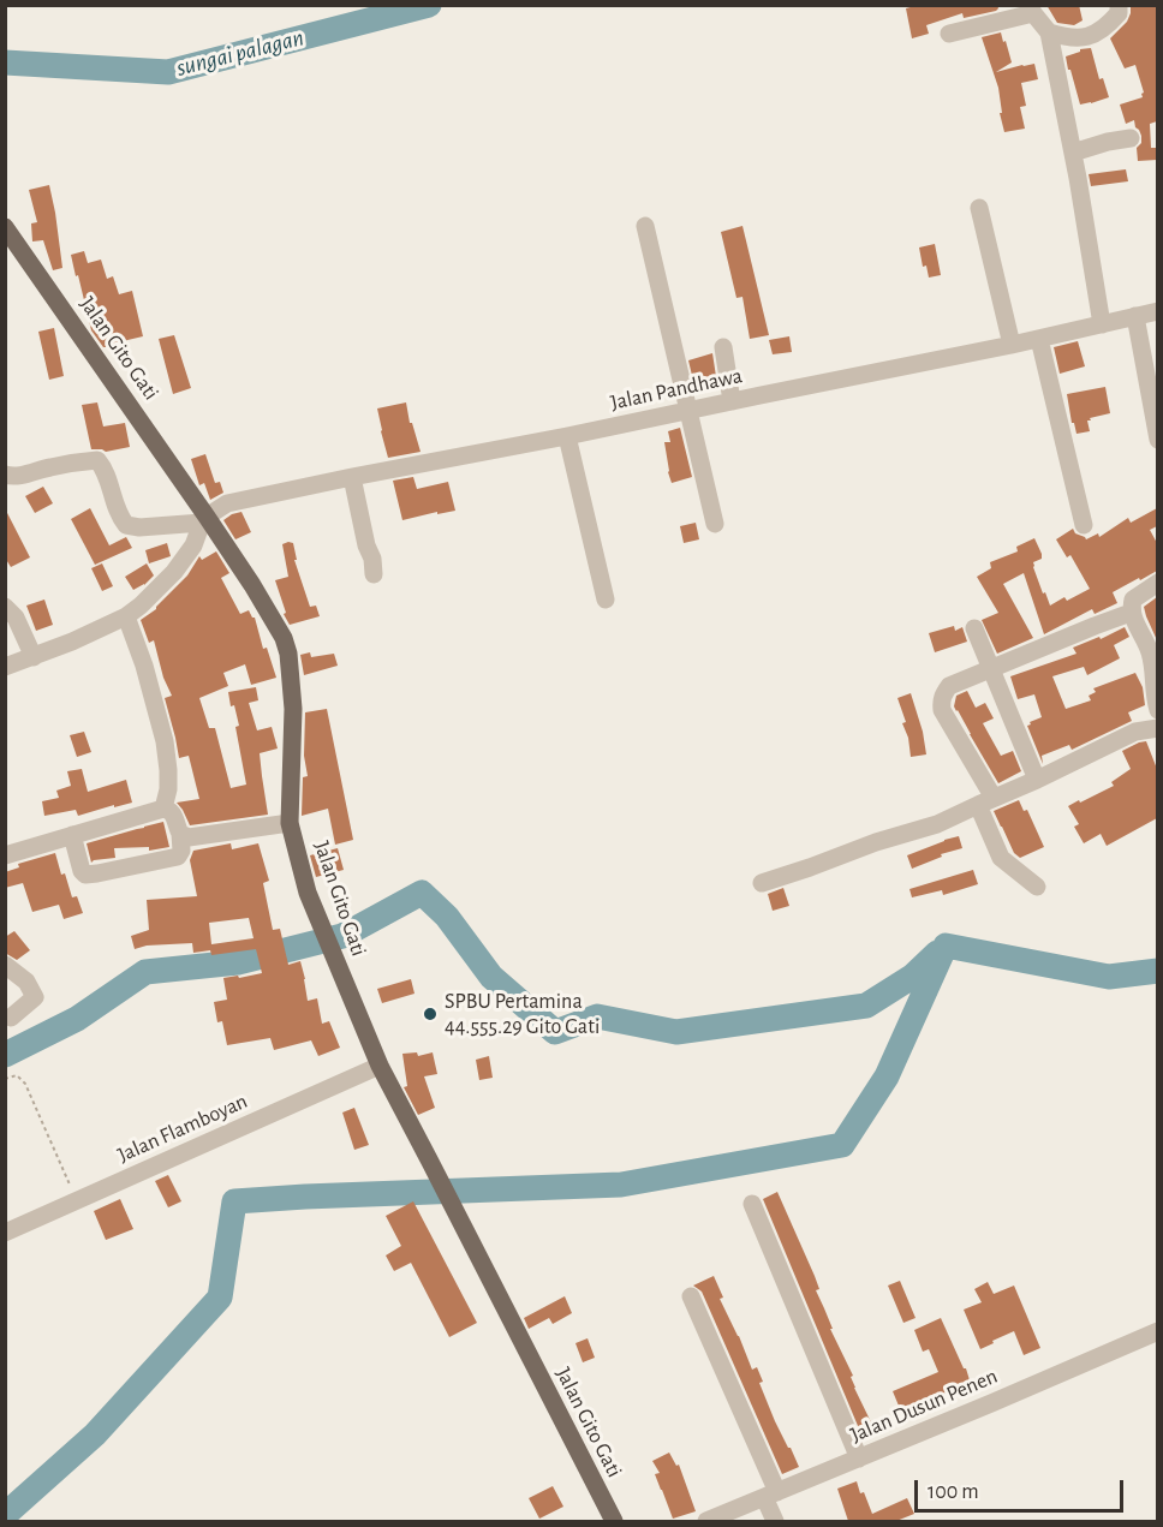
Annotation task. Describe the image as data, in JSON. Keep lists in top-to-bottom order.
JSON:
{
  "streets": {
    "main road": ["Jalan Gito Gati"],
    "street": ["Jalan Pandhawa", "Jalan Flamboyan", "Jalan Dusun Penen"]
  },
  "crossings": [
    ["Jalan Gito Gati", "Jalan Pandhawa"],
    ["Jalan Gito Gati", "Jalan Flamboyan"]
  ],
  "water": ["sungai palagan"],
  "places": ["SPBU Pertamina 44.555.29 Gito Gati"],
  "scale_bar": "100 m"
}
